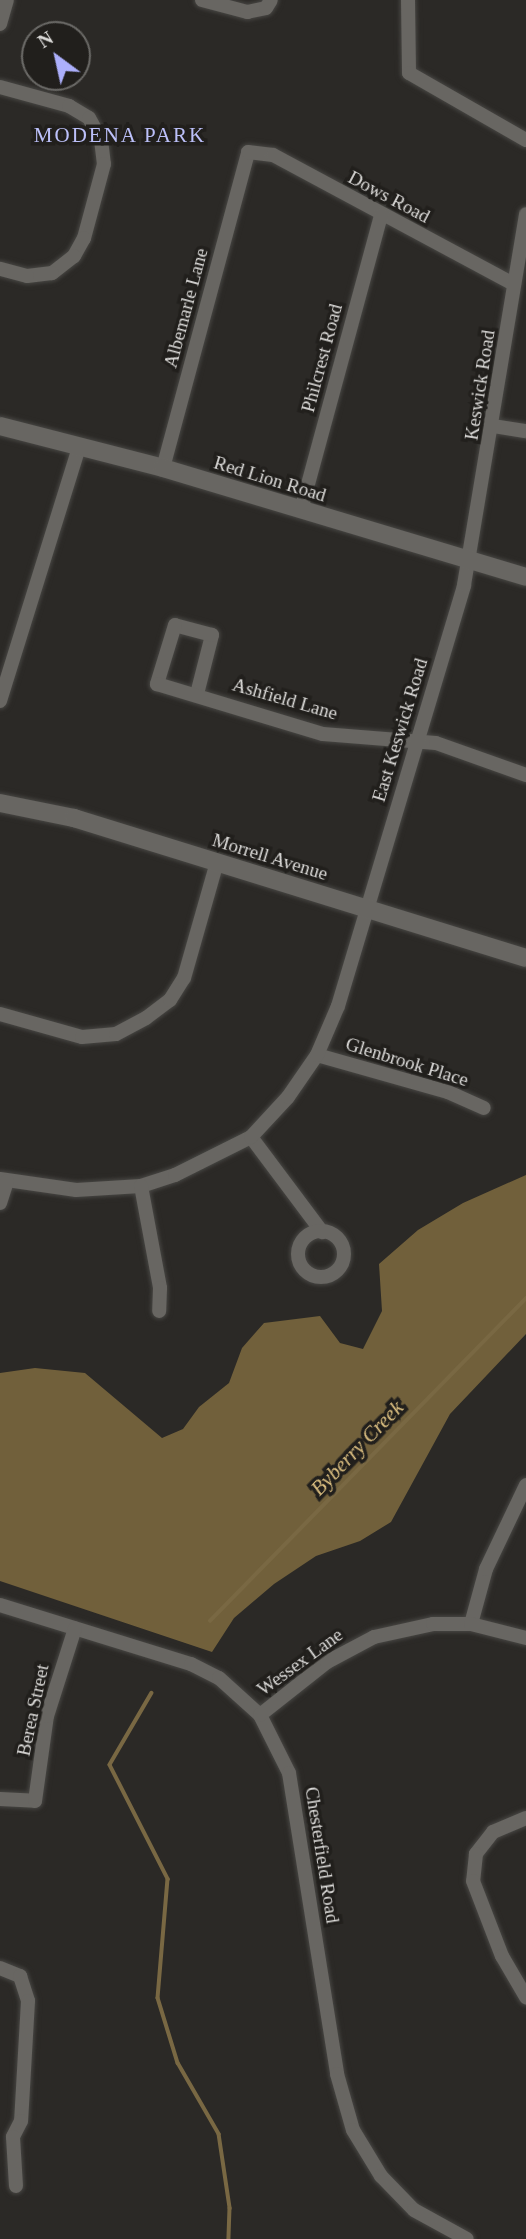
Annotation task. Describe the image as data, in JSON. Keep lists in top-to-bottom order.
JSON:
{
  "streets": {
    "street": [
      "Dows Road",
      "Albemarle Lane",
      "Philcrest Road",
      "Keswick Road",
      "Red Lion Road",
      "Ashfield Lane",
      "East Keswick Road",
      "Morrell Avenue",
      "Glenbrook Place",
      "Wessex Lane",
      "Berea Street",
      "Chesterfield Road"
    ]
  },
  "crossings": [
    ["Dows Road", "Albemarle Lane"],
    ["Dows Road", "Philcrest Road"],
    ["Dows Road", "Keswick Road"],
    ["Albemarle Lane", "Red Lion Road"],
    ["Philcrest Road", "Red Lion Road"],
    ["Keswick Road", "Red Lion Road"],
    ["Keswick Road", "East Keswick Road"],
    ["Red Lion Road", "East Keswick Road"],
    ["Ashfield Lane", "East Keswick Road"],
    ["East Keswick Road", "Morrell Avenue"],
    ["East Keswick Road", "Glenbrook Place"],
    ["Wessex Lane", "Chesterfield Road"],
    ["Berea Street", "Chesterfield Road"]
  ],
  "districts": ["MODENA PARK"],
  "water": ["Byberry Creek"],
  "north": "top left"
}
